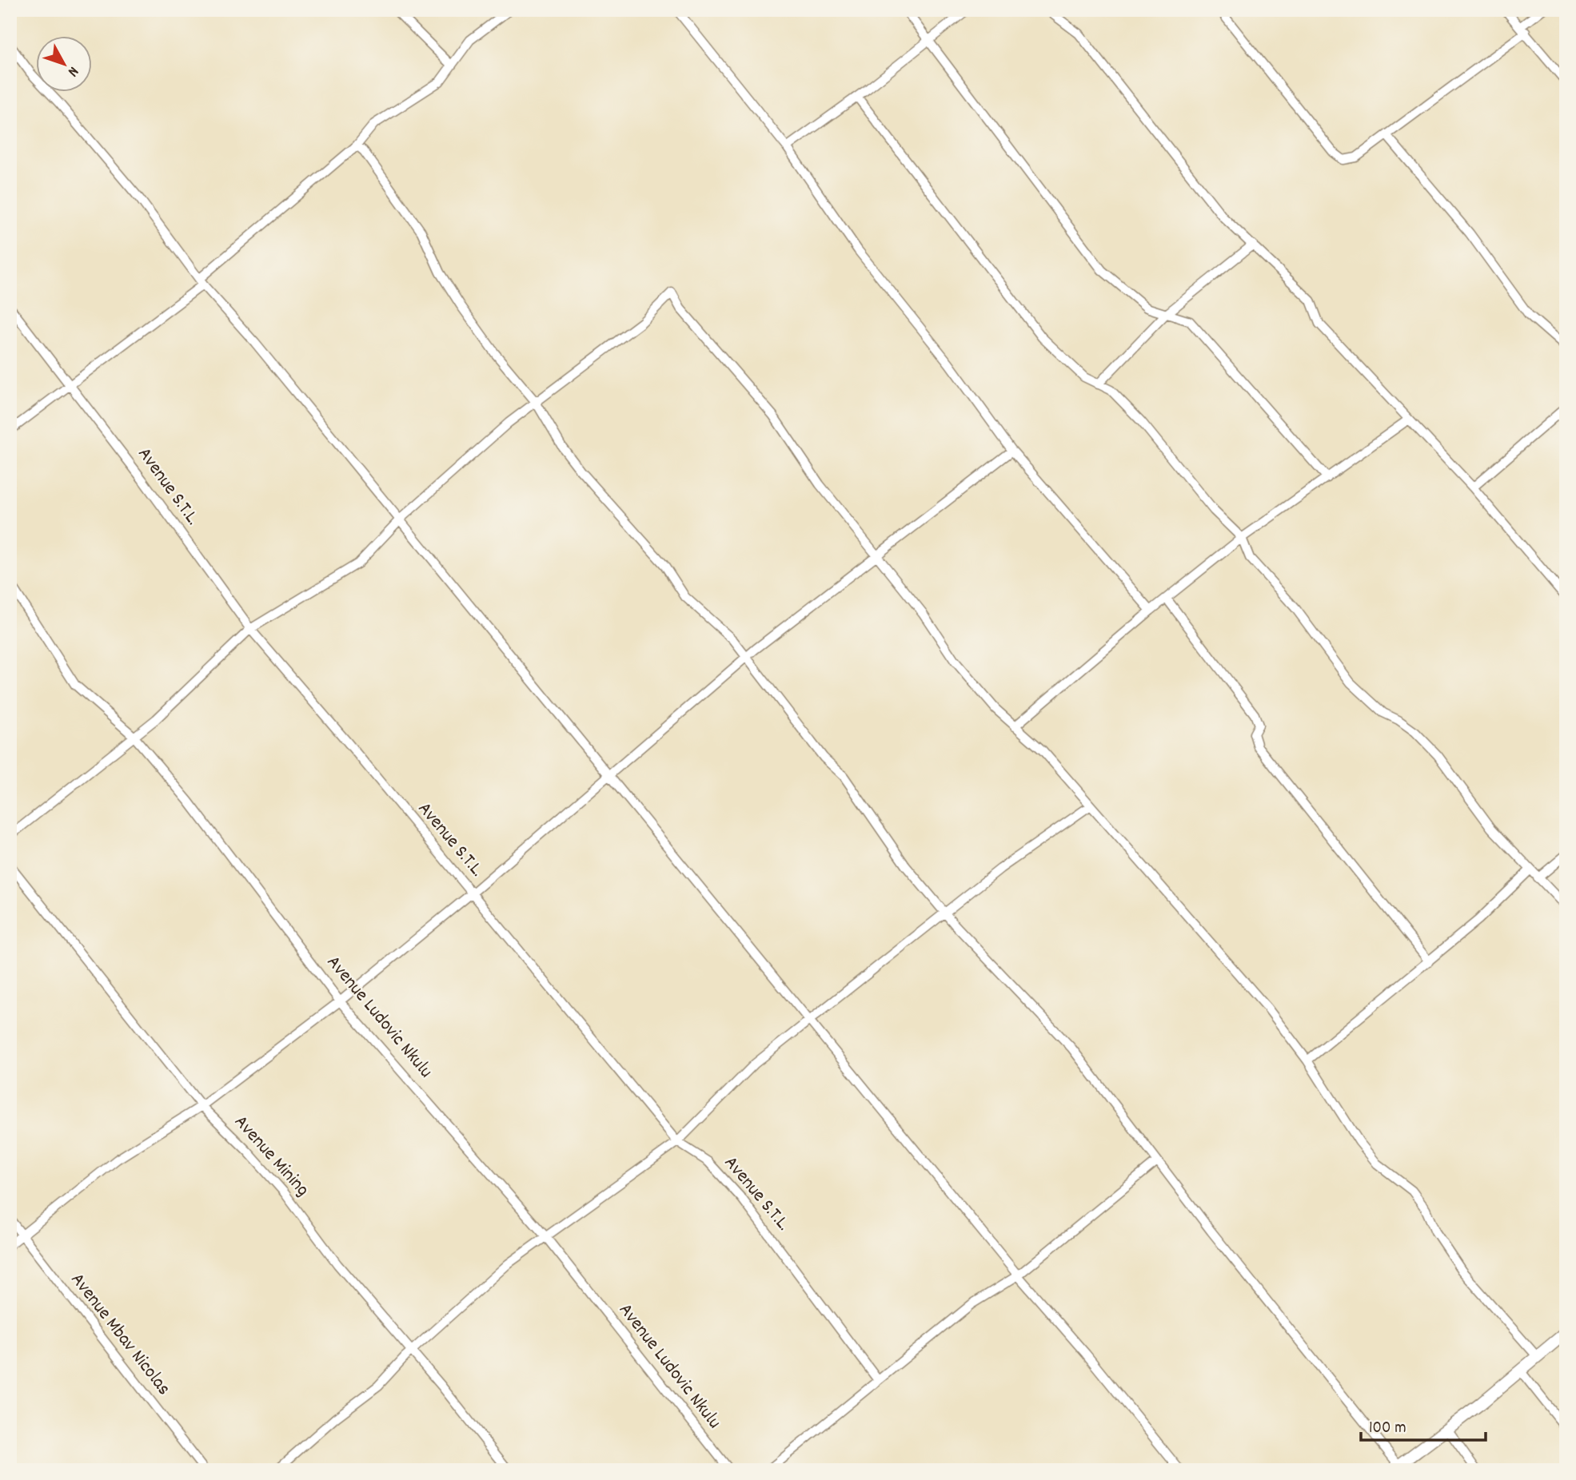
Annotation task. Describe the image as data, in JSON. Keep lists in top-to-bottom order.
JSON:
{
  "streets": {
    "street": [
      "Avenue S.T.L.",
      "Avenue Ludovic Nkulu",
      "Avenue Mining",
      "Avenue Mbav Nicolas"
    ]
  },
  "scale_bar": "100 m",
  "north": "bottom right"
}
